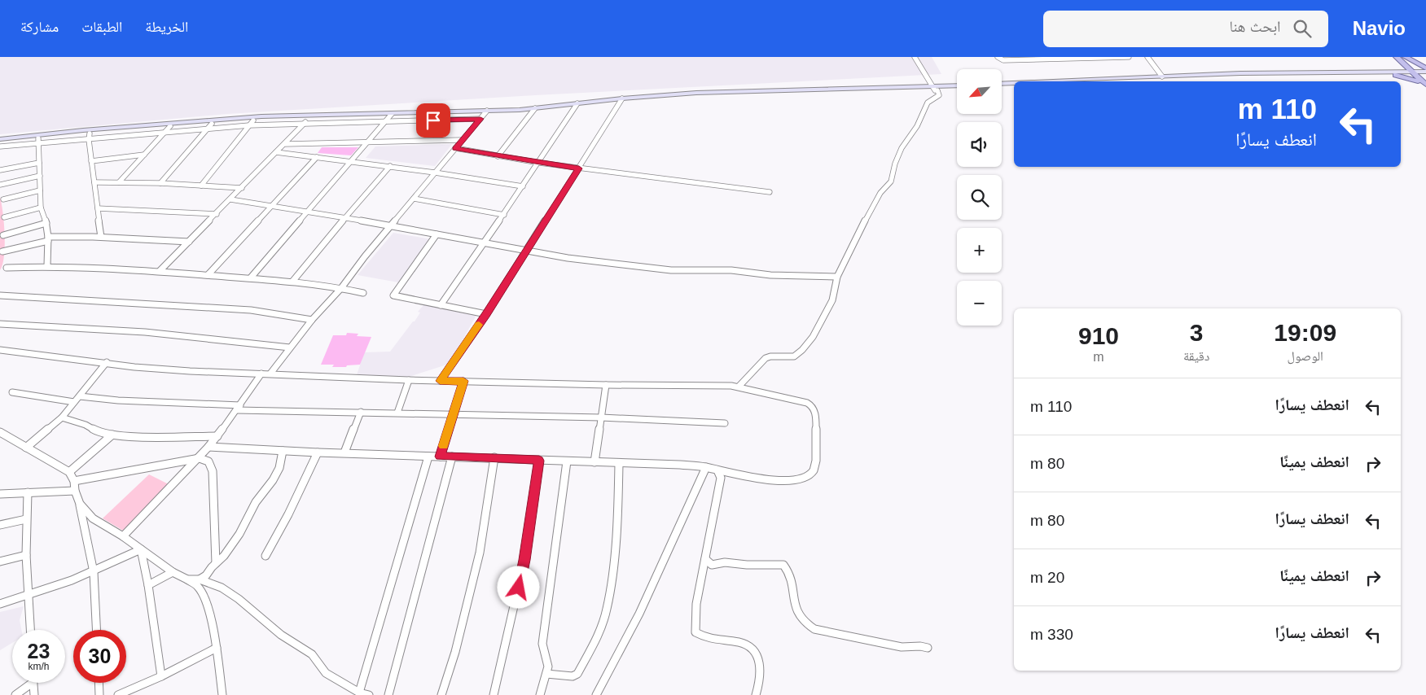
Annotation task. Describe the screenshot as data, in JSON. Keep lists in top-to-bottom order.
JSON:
{
  "north": "bottom left",
  "page": {
    "header": "Navio",
    "search": "ابحث هنا",
    "nav": ["الخريطة", "الطبقات", "مشاركة"],
    "map_buttons": ["+", "−"],
    "turn": ["110 m", "انعطف يسارًا"],
    "eta": [
      "19:09",
      "الوصول",
      "3",
      "دقيقة",
      "910",
      "m"
    ],
    "list": [
      {
        "name": "انعطف يسارًا",
        "value": "110 m"
      },
      {
        "name": "انعطف يمينًا",
        "value": "80 m"
      },
      {
        "name": "انعطف يسارًا",
        "value": "80 m"
      },
      {
        "name": "انعطف يمينًا",
        "value": "20 m"
      },
      {
        "name": "انعطف يسارًا",
        "value": "330 m"
      }
    ],
    "speed": "23 km/h",
    "limit": "30"
  }
}
